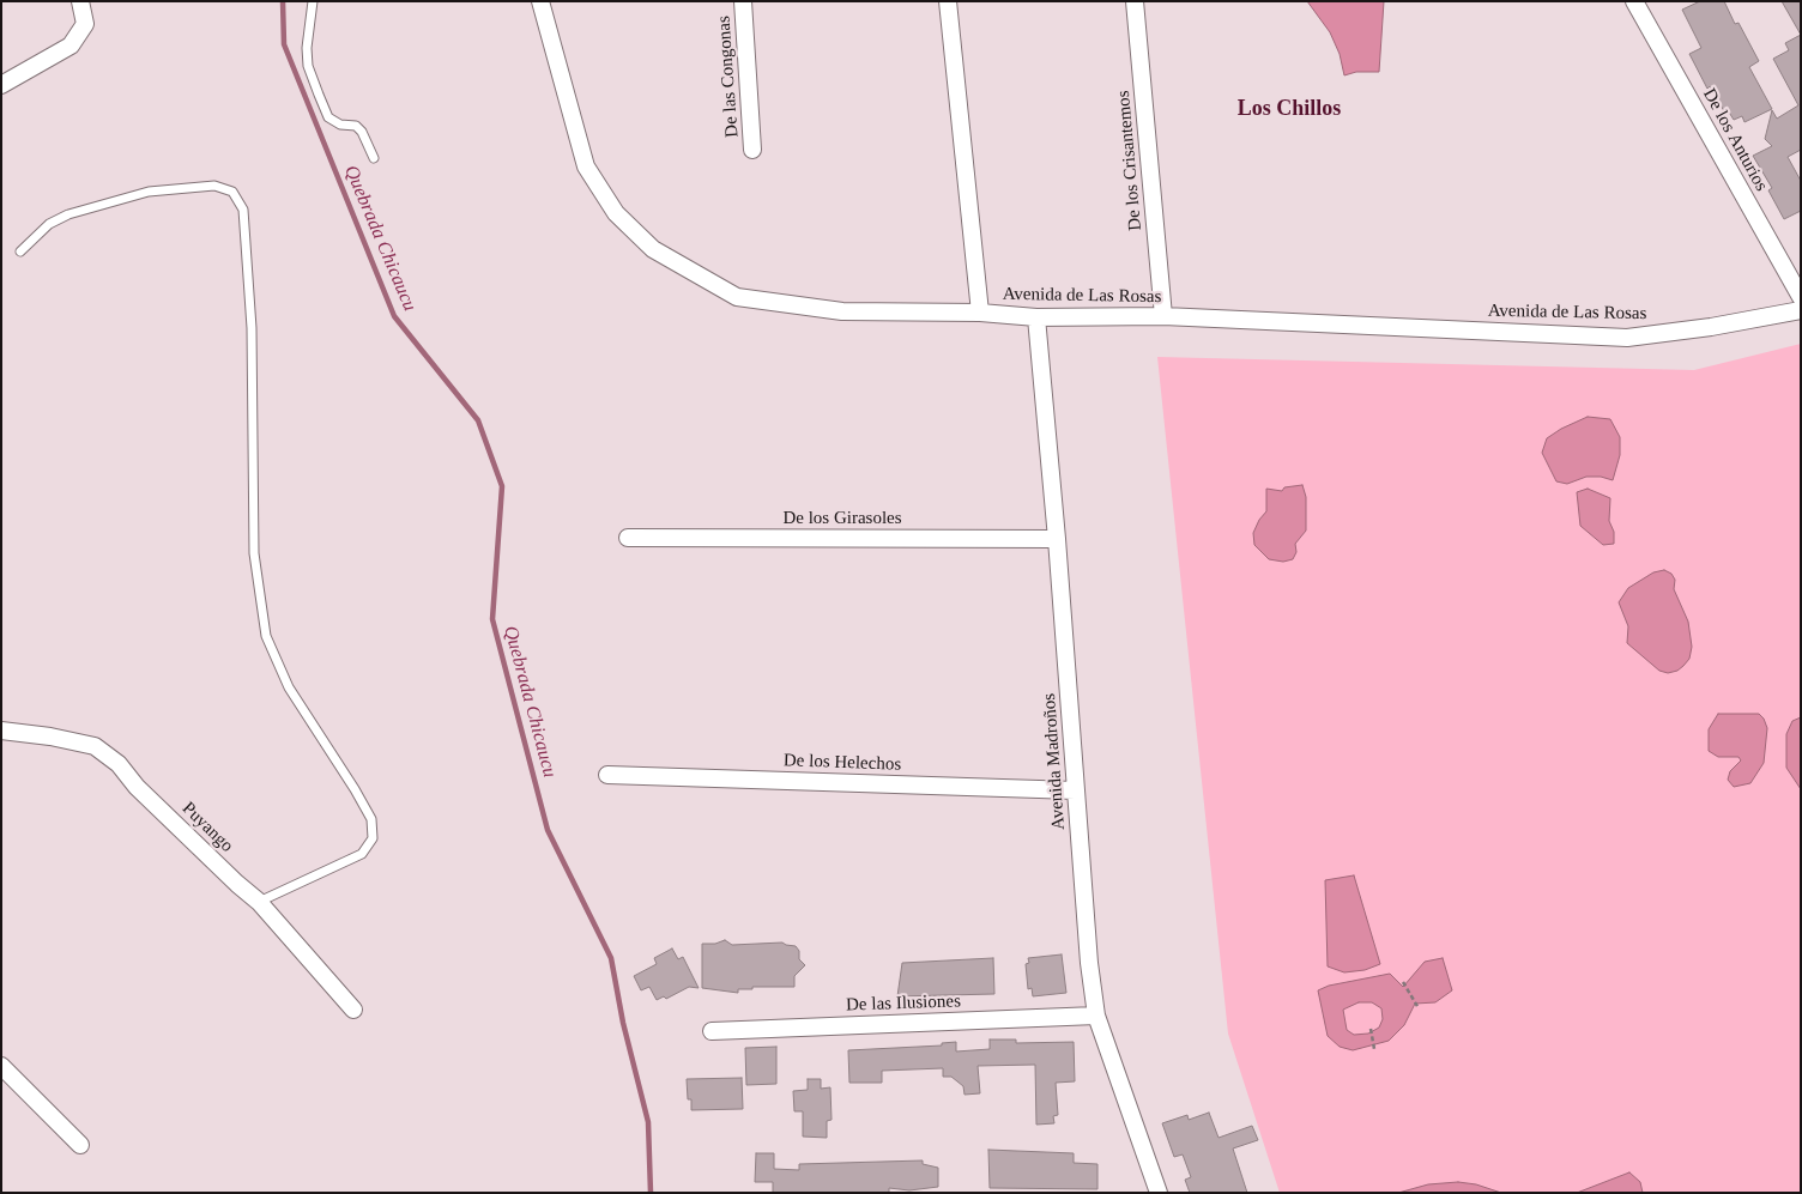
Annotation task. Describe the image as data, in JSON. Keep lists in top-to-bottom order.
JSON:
{
  "streets": {
    "street": [
      "De las Congonas",
      "De los Anturios",
      "De los Crisantemos",
      "Avenida de Las Rosas",
      "De los Girasoles",
      "Avenida Madroños",
      "De los Helechos",
      "Puyango",
      "De las Ilusiones"
    ]
  },
  "crossings": [
    ["De los Crisantemos", "Avenida de Las Rosas"],
    ["Avenida de Las Rosas", "Avenida Madroños"],
    ["De los Girasoles", "Avenida Madroños"],
    ["Avenida Madroños", "De los Helechos"],
    ["Avenida Madroños", "De las Ilusiones"]
  ],
  "districts": ["Los Chillos"],
  "water": ["Quebrada Chicaucu"]
}
